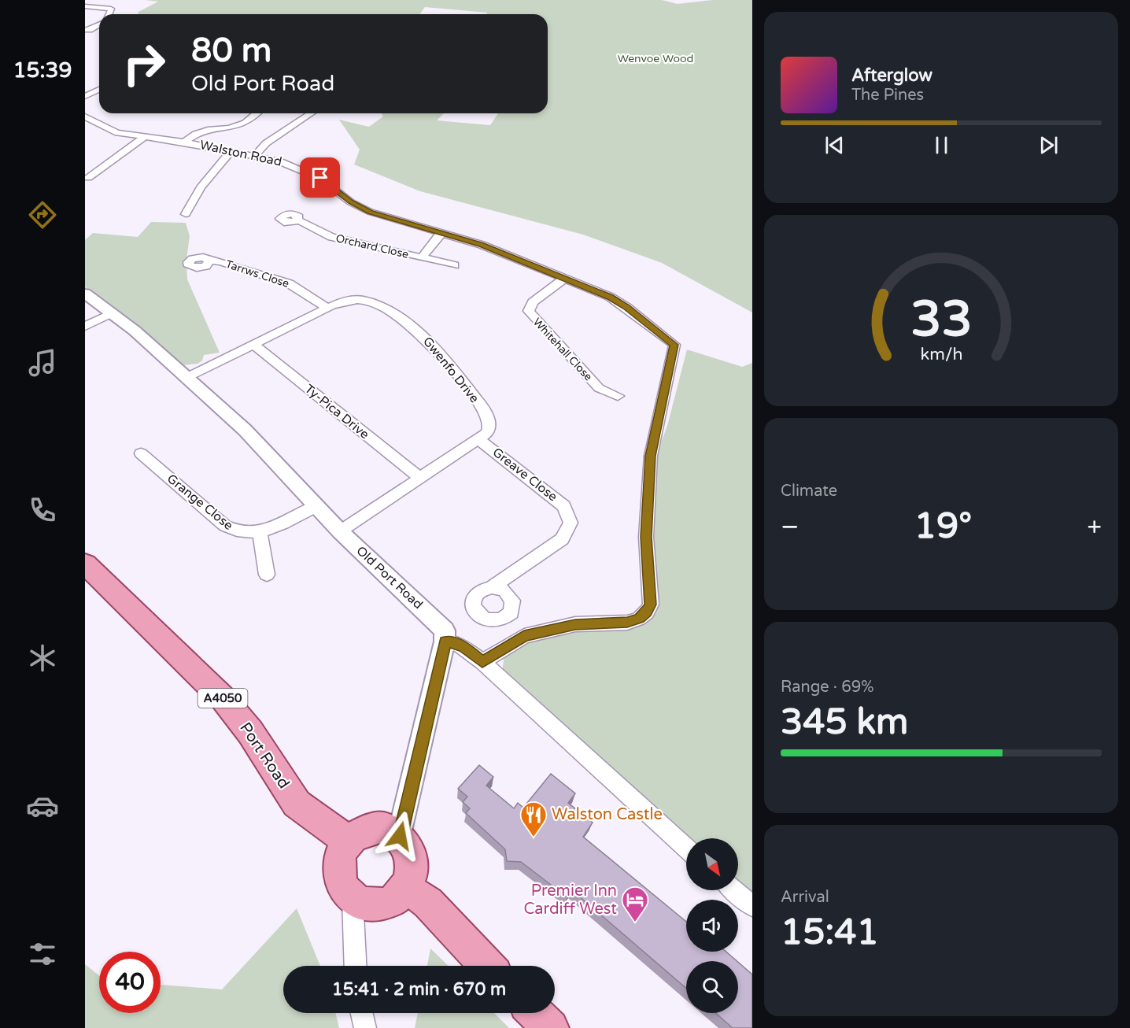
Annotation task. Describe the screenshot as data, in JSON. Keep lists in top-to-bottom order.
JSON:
{
  "streets": {
    "main road": ["A4050", "Port Road"],
    "street": [
      "Walston Road",
      "Orchard Close",
      "Tarrws Close",
      "Whitehall Close",
      "Gwenfo Drive",
      "Ty-Pica Drive",
      "Greave Close",
      "Grange Close",
      "Old Port Road"
    ]
  },
  "crossings": [
    ["Walston Road", "Orchard Close"],
    ["Walston Road", "Whitehall Close"],
    ["Tarrws Close", "Gwenfo Drive"],
    ["Gwenfo Drive", "Ty-Pica Drive"],
    ["Gwenfo Drive", "Greave Close"],
    ["Gwenfo Drive", "Old Port Road"]
  ],
  "parks": ["Wenvoe Wood"],
  "places": {
    "restaurant": ["Walston Castle"],
    "hotel": ["Premier Inn Cardiff West"]
  },
  "north": "bottom right",
  "page": {
    "tabs": "15:39",
    "turn": ["80 m", "Old Port Road"],
    "song": ["Afterglow", "The Pines"],
    "tile": [
      "Climate",
      ["Range · 69%", "345 km"],
      ["Arrival", "15:41"]
    ],
    "heat": ["−", "19°", "+"],
    "limit": "40",
    "trip": "15:41 · 2 min · 670 m",
    "gauge": ["33", "km/h"]
  }
}
